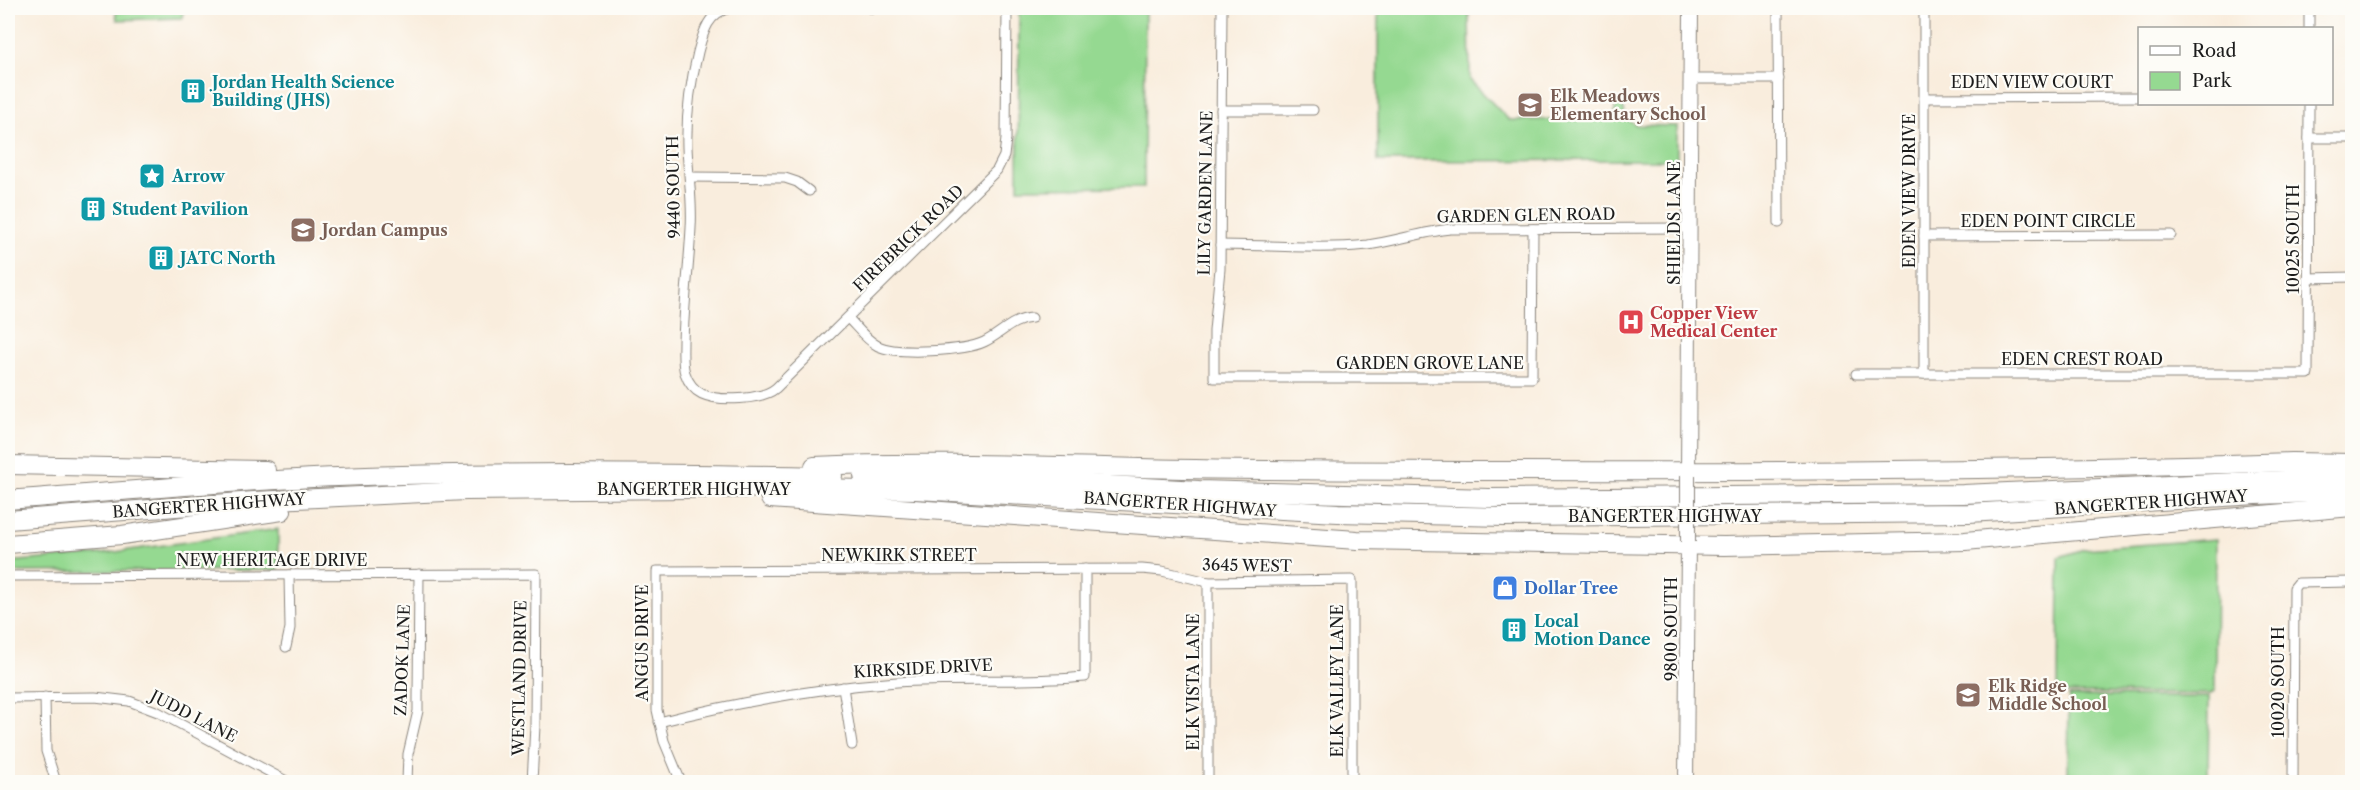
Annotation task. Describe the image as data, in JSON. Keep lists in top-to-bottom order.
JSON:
{
  "streets": {
    "highway": ["BANGERTER HIGHWAY"],
    "main road": ["SHIELDS LANE", "9800 SOUTH"],
    "street": [
      "EDEN VIEW COURT",
      "9440 SOUTH",
      "EDEN VIEW DRIVE",
      "LILY GARDEN LANE",
      "GARDEN GLEN ROAD",
      "EDEN POINT CIRCLE",
      "FIREBRICK ROAD",
      "10025 SOUTH",
      "EDEN CREST ROAD",
      "GARDEN GROVE LANE",
      "NEWKIRK STREET",
      "NEW HERITAGE DRIVE",
      "3645 WEST",
      "ANGUS DRIVE",
      "ZADOK LANE",
      "KIRKSIDE DRIVE",
      "WESTLAND DRIVE",
      "ELK VALLEY LANE",
      "ELK VISTA LANE",
      "10020 SOUTH",
      "JUDD LANE"
    ]
  },
  "crossings": [
    ["EDEN VIEW COURT", "EDEN VIEW DRIVE"],
    ["9440 SOUTH", "FIREBRICK ROAD"],
    ["EDEN VIEW DRIVE", "EDEN POINT CIRCLE"],
    ["EDEN VIEW DRIVE", "EDEN CREST ROAD"],
    ["LILY GARDEN LANE", "GARDEN GLEN ROAD"],
    ["LILY GARDEN LANE", "GARDEN GROVE LANE"],
    ["GARDEN GLEN ROAD", "SHIELDS LANE"],
    ["GARDEN GLEN ROAD", "GARDEN GROVE LANE"],
    ["SHIELDS LANE", "9800 SOUTH"],
    ["10025 SOUTH", "EDEN CREST ROAD"],
    ["NEWKIRK STREET", "3645 WEST"],
    ["NEWKIRK STREET", "ANGUS DRIVE"],
    ["NEWKIRK STREET", "KIRKSIDE DRIVE"],
    ["NEW HERITAGE DRIVE", "ZADOK LANE"],
    ["NEW HERITAGE DRIVE", "WESTLAND DRIVE"],
    ["3645 WEST", "ELK VALLEY LANE"],
    ["3645 WEST", "ELK VISTA LANE"],
    ["ANGUS DRIVE", "KIRKSIDE DRIVE"]
  ],
  "places": {
    "building": [
      "Jordan Health Science Building (JHS)",
      "Student Pavilion",
      "JATC North",
      "Local Motion Dance"
    ],
    "school or university": ["Elk Meadows Elementary School", "Jordan Campus", "Elk Ridge Middle School"],
    "place": ["Arrow"],
    "hospital": ["Copper View Medical Center"],
    "shop": ["Dollar Tree"]
  },
  "legend": ["Road", "Park"]
}
